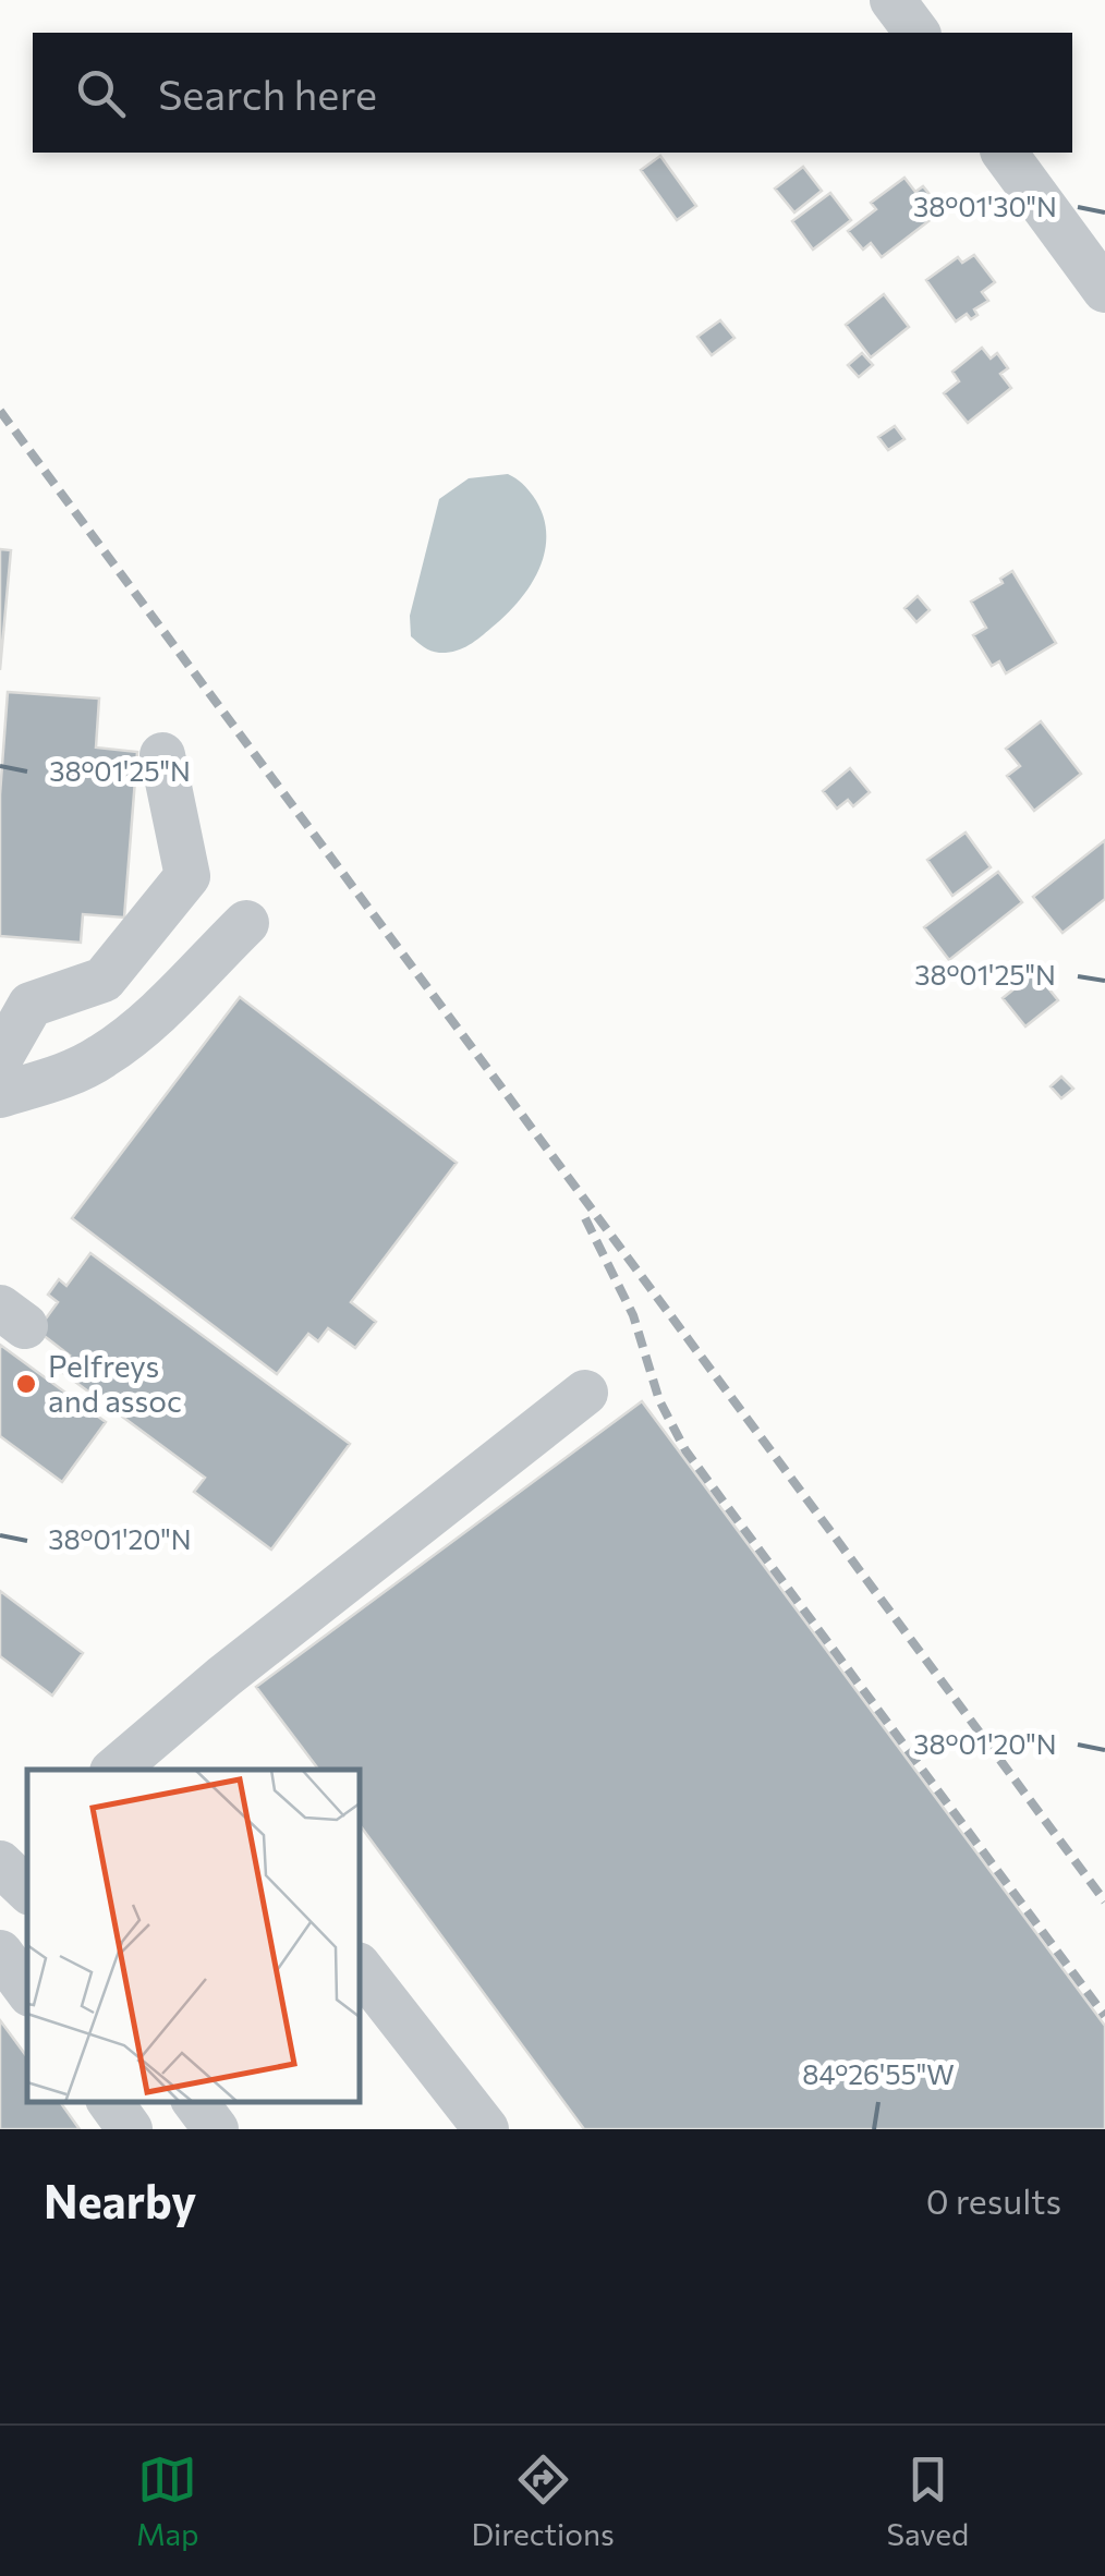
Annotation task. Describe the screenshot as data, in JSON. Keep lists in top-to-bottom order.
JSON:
{
  "places": ["Pelfreys and assoc"],
  "page": {
    "search": "Search here",
    "heading": ["Nearby", "0 results"],
    "nav": ["Map", "Directions", "Saved"]
  },
  "coordinates": [
    "38°01'30\"N",
    "38°01'25\"N",
    "38°01'20\"N",
    "84°26'55\"W"
  ]
}
